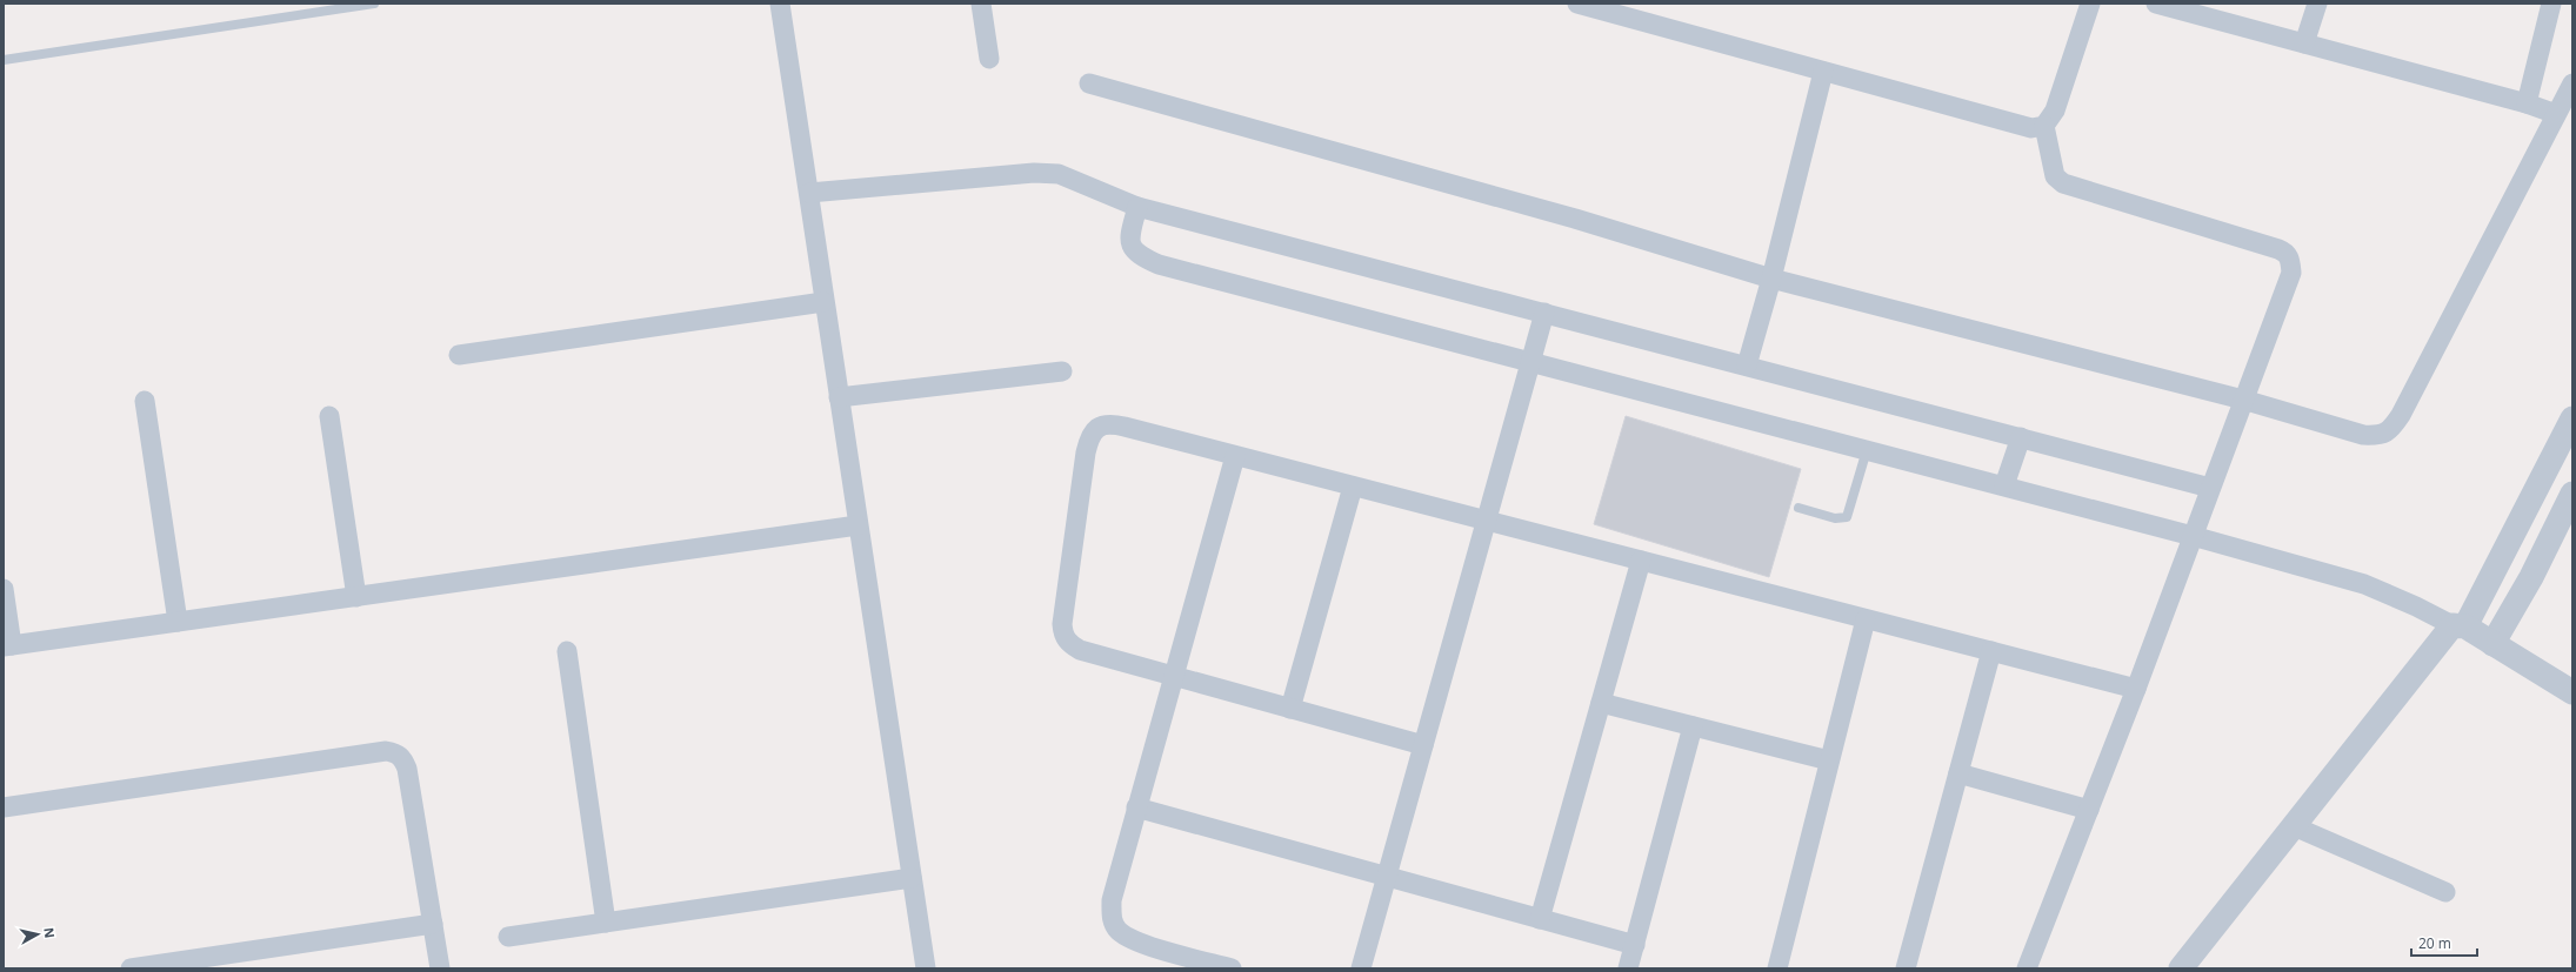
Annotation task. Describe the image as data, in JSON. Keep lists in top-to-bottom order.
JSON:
{
  "scale_bar": "20 m",
  "north": "right"
}
